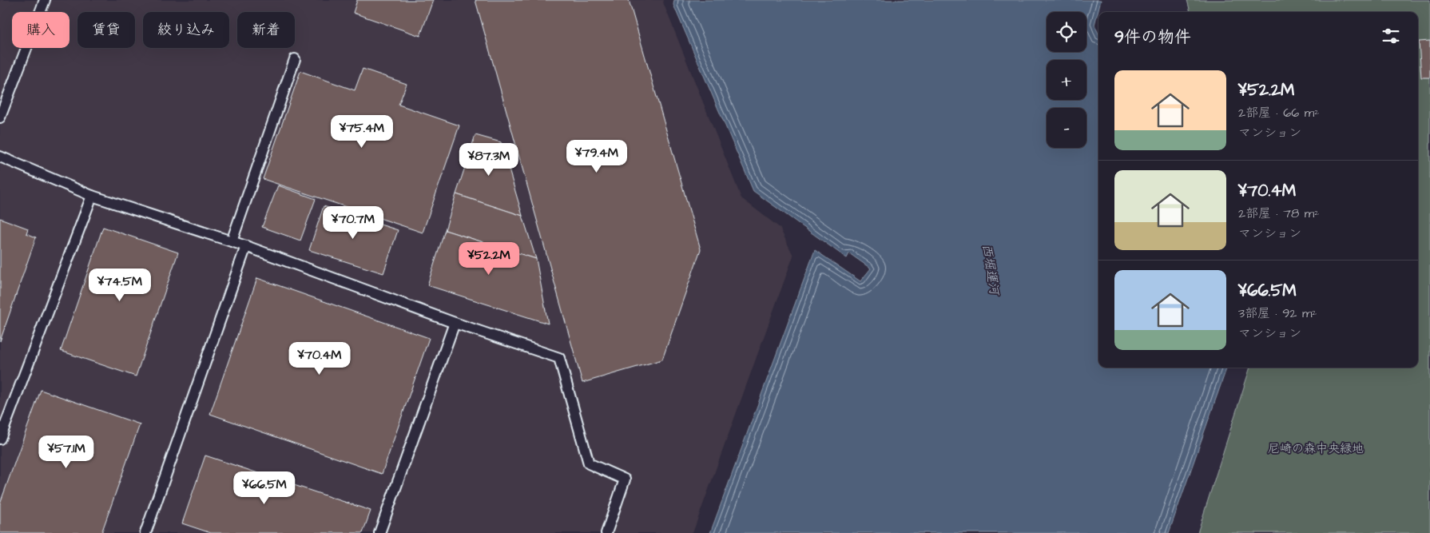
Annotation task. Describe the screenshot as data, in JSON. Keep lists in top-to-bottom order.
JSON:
{
  "water": ["西堀運河"],
  "parks": ["尼崎の森中央緑地"],
  "page": {
    "map_buttons": ["+", "−"],
    "chip": [
      "購入",
      "賃貸",
      "絞り込み",
      "新着"
    ],
    "heading": "9件の物件",
    "list": [
      {
        "name": "¥52.2M",
        "note": "2部屋 · 66 m² · マンション"
      },
      {
        "name": "¥70.4M",
        "note": "2部屋 · 78 m² · マンション"
      },
      {
        "name": "¥66.5M",
        "note": "3部屋 · 92 m² · マンション"
      }
    ],
    "price": [
      "¥75.4M",
      "¥79.4M",
      "¥87.3M",
      "¥70.7M",
      "¥52.2M",
      "¥74.5M",
      "¥70.4M",
      "¥57.1M",
      "¥66.5M"
    ]
  }
}
